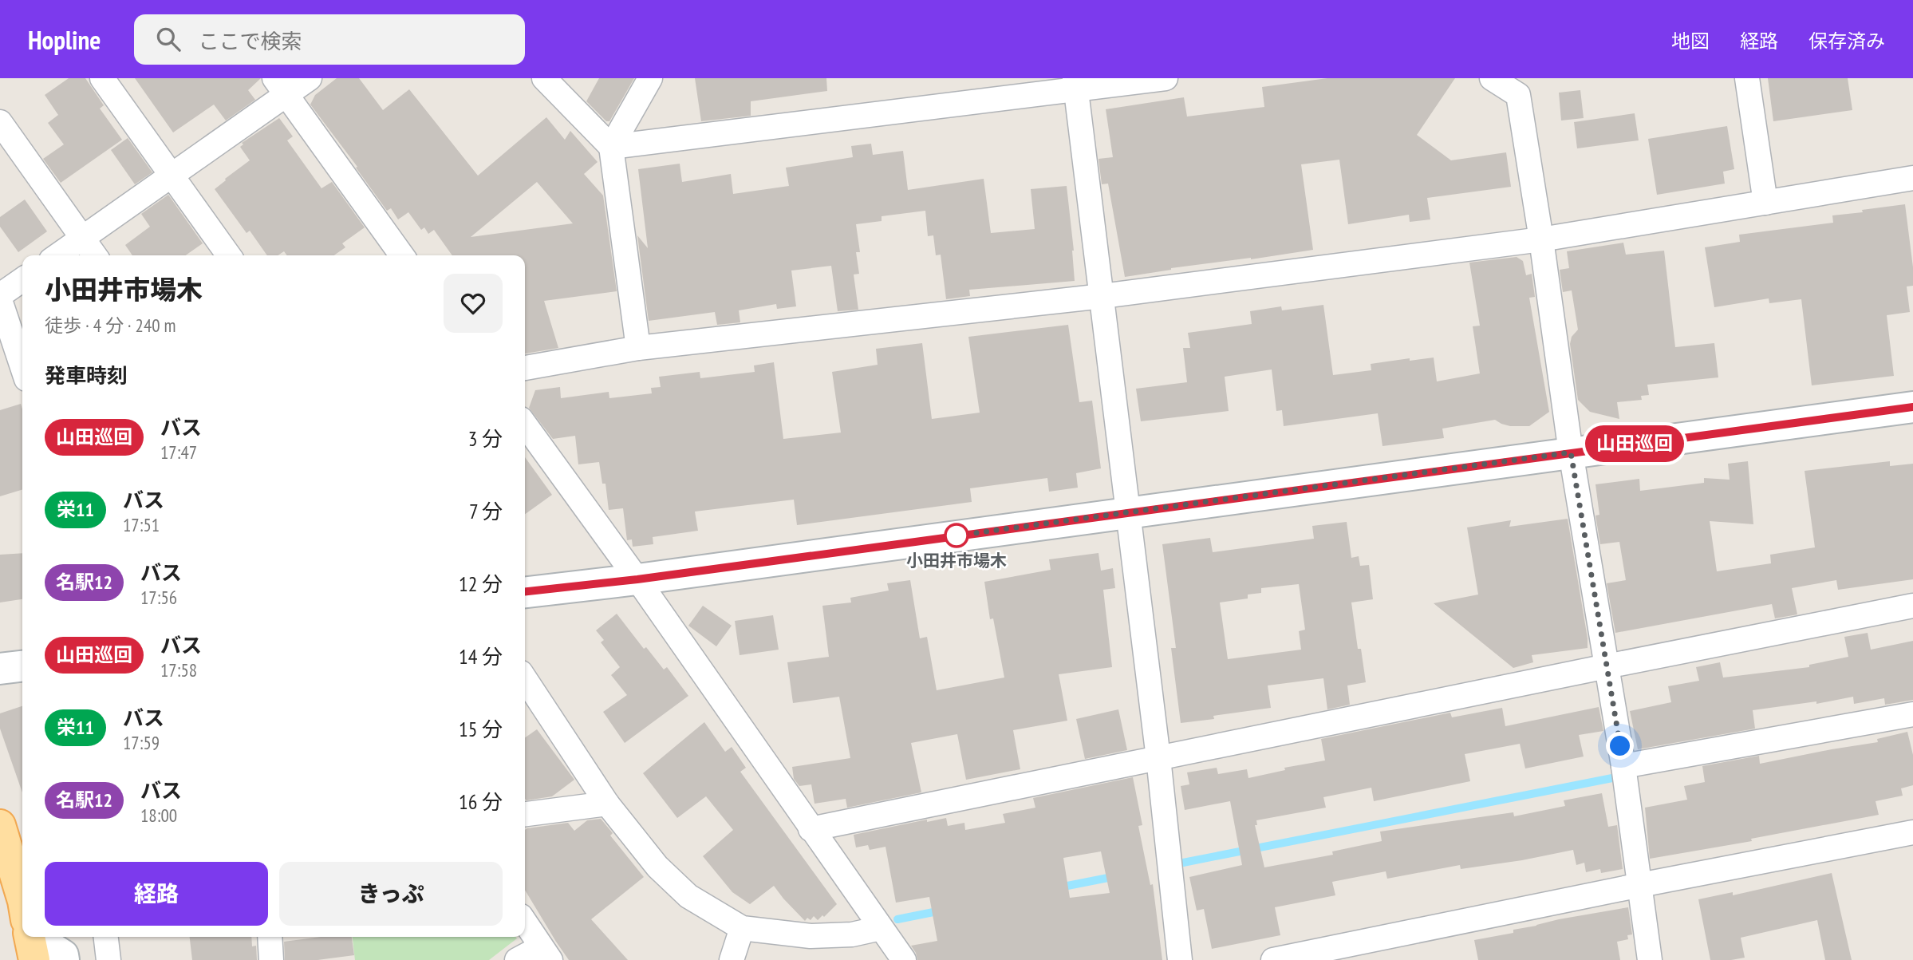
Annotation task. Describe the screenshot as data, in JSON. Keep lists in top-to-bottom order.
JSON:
{
  "places": ["小田井市場木"],
  "lines": ["bus line 山田巡回"],
  "page": {
    "header": "Hopline",
    "search": "ここで検索",
    "nav": ["地図", "経路", "保存済み"],
    "on_map": "山田巡回",
    "heading": [
      ["小田井市場木", "徒歩 · 4 分 · 240 m"],
      "発車時刻"
    ],
    "list": [
      {
        "mark": "山田巡回",
        "name": "バス",
        "note": "17:47",
        "value": "3 分"
      },
      {
        "mark": "栄11",
        "name": "バス",
        "note": "17:51",
        "value": "7 分"
      },
      {
        "mark": "名駅12",
        "name": "バス",
        "note": "17:56",
        "value": "12 分"
      },
      {
        "mark": "山田巡回",
        "name": "バス",
        "note": "17:58",
        "value": "14 分"
      },
      {
        "mark": "栄11",
        "name": "バス",
        "note": "17:59",
        "value": "15 分"
      },
      {
        "mark": "名駅12",
        "name": "バス",
        "note": "18:00",
        "value": "16 分"
      }
    ],
    "buttons": ["経路", "きっぷ"]
  }
}
